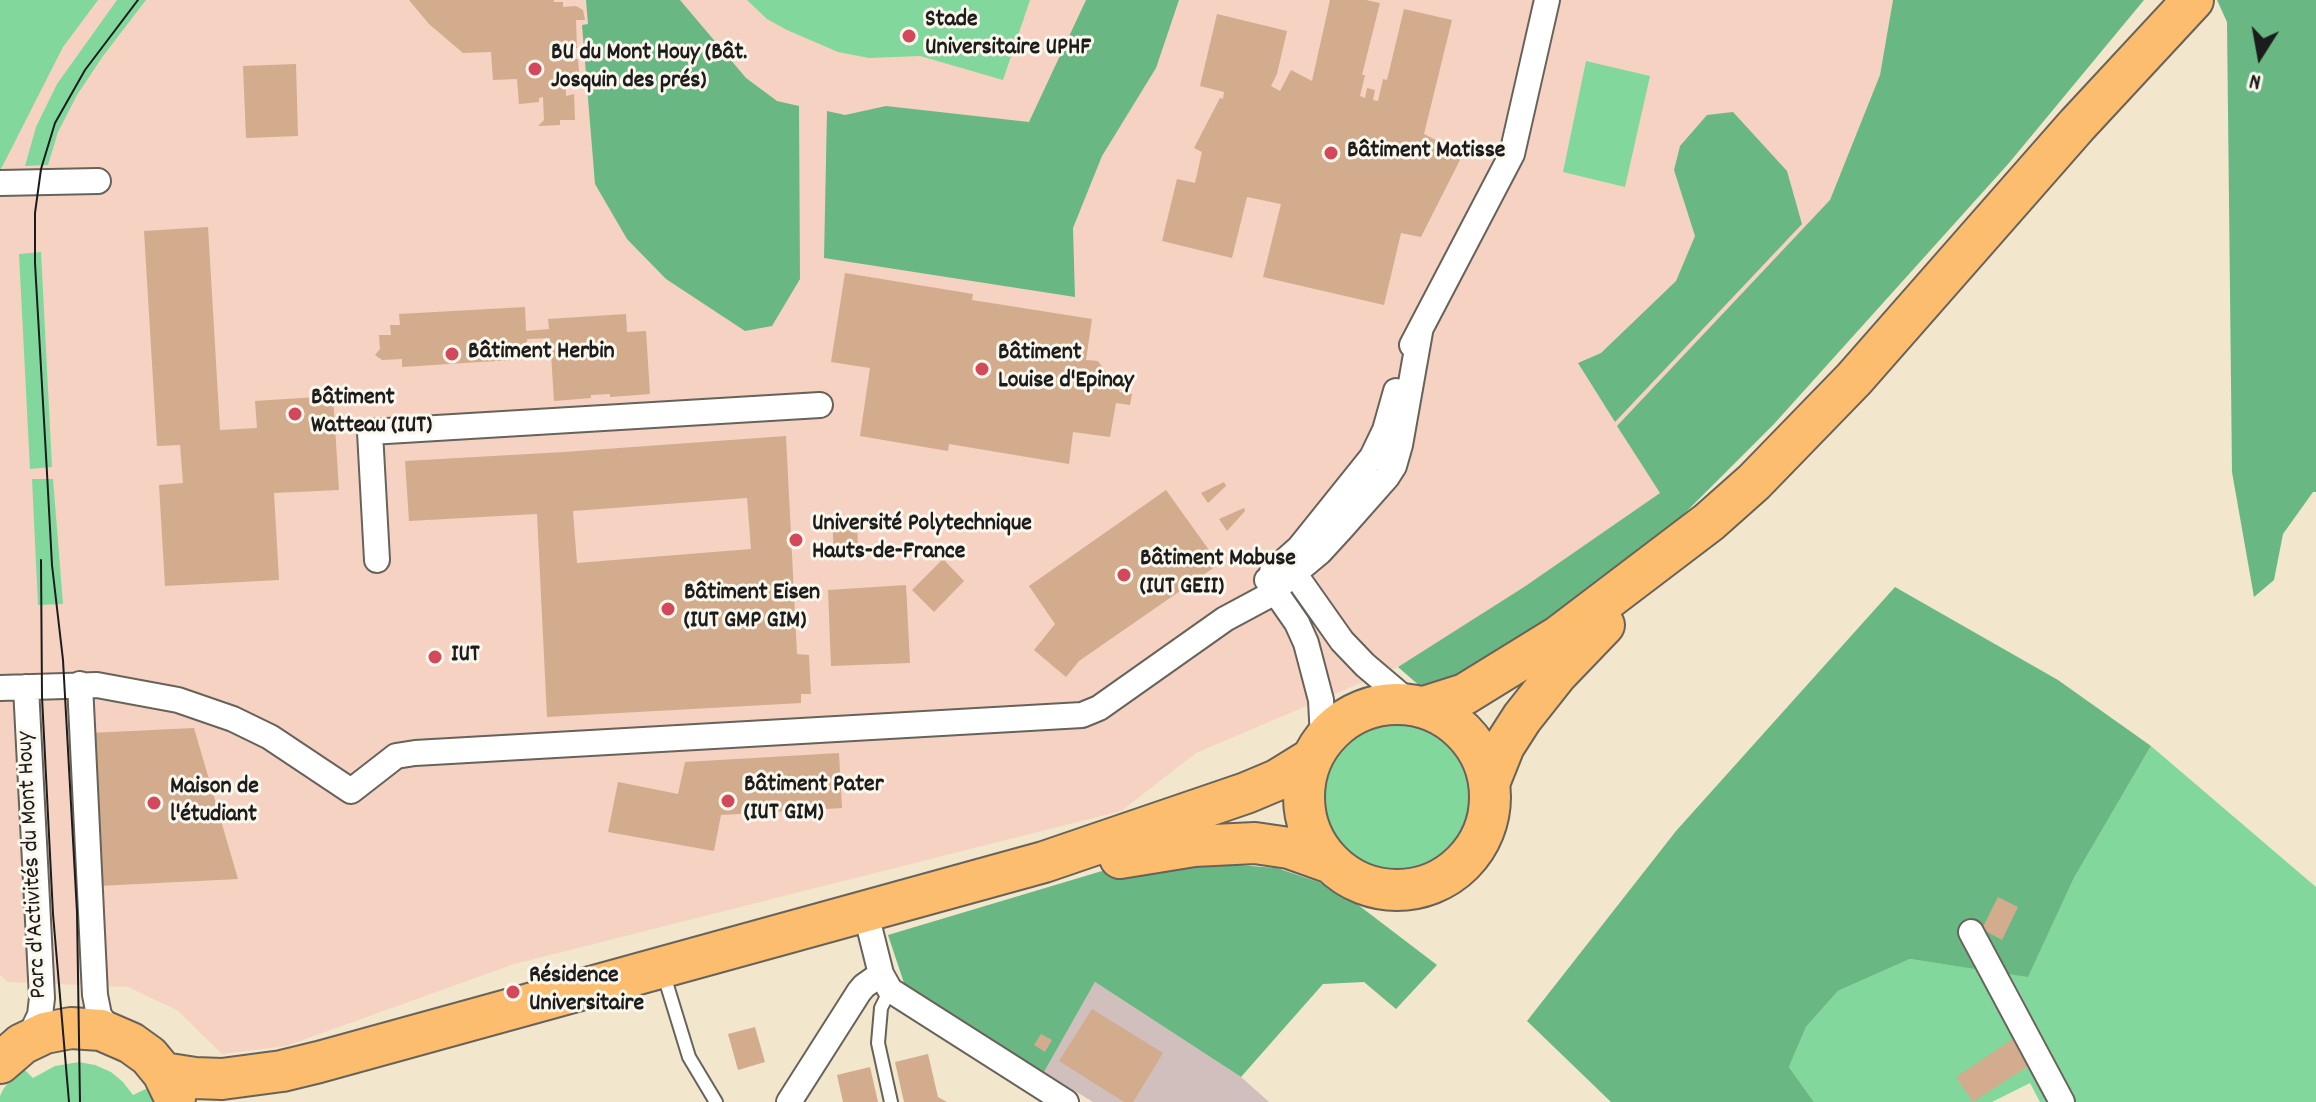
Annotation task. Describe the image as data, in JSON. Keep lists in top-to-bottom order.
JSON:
{
  "streets": {
    "street": ["Parc d'Activités du Mont Houy"]
  },
  "places": [
    "Stade Universitaire UPHF",
    "BU du Mont Houy (Bât. Josquin des prés)",
    "Bâtiment Matisse",
    "Bâtiment Herbin",
    "Bâtiment Louise d'Epinay",
    "Bâtiment Watteau (IUT)",
    "Université Polytechnique Hauts-de-France",
    "Bâtiment Mabuse (IUT GEII)",
    "Bâtiment Eisen (IUT GMP GIM)",
    "IUT",
    "Bâtiment Pater (IUT GIM)",
    "Maison de l'étudiant",
    "Résidence Universitaire"
  ],
  "north": "bottom"
}
